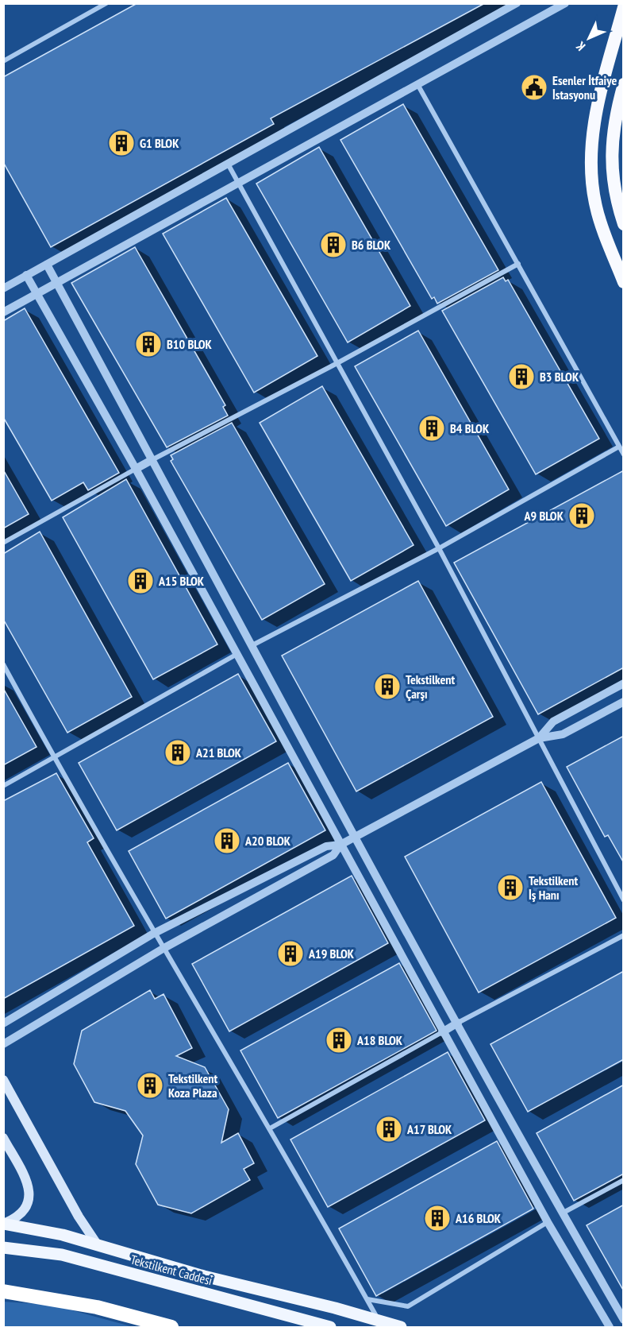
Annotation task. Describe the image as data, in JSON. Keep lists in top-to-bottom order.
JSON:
{
  "streets": {
    "main road": ["Tekstilkent Caddesi"]
  },
  "places": {
    "public building": ["Esenler İtfaiye İstasyonu"],
    "building": [
      "G1 BLOK",
      "B6 BLOK",
      "B10 BLOK",
      "B3 BLOK",
      "B4 BLOK",
      "A9 BLOK",
      "A15 BLOK",
      "Tekstilkent Çarşı",
      "A21 BLOK",
      "A20 BLOK",
      "Tekstilkent İş Hanı",
      "A19 BLOK",
      "A18 BLOK",
      "Tekstilkent Koza Plaza",
      "A17 BLOK",
      "A16 BLOK"
    ]
  },
  "north": "bottom left"
}
